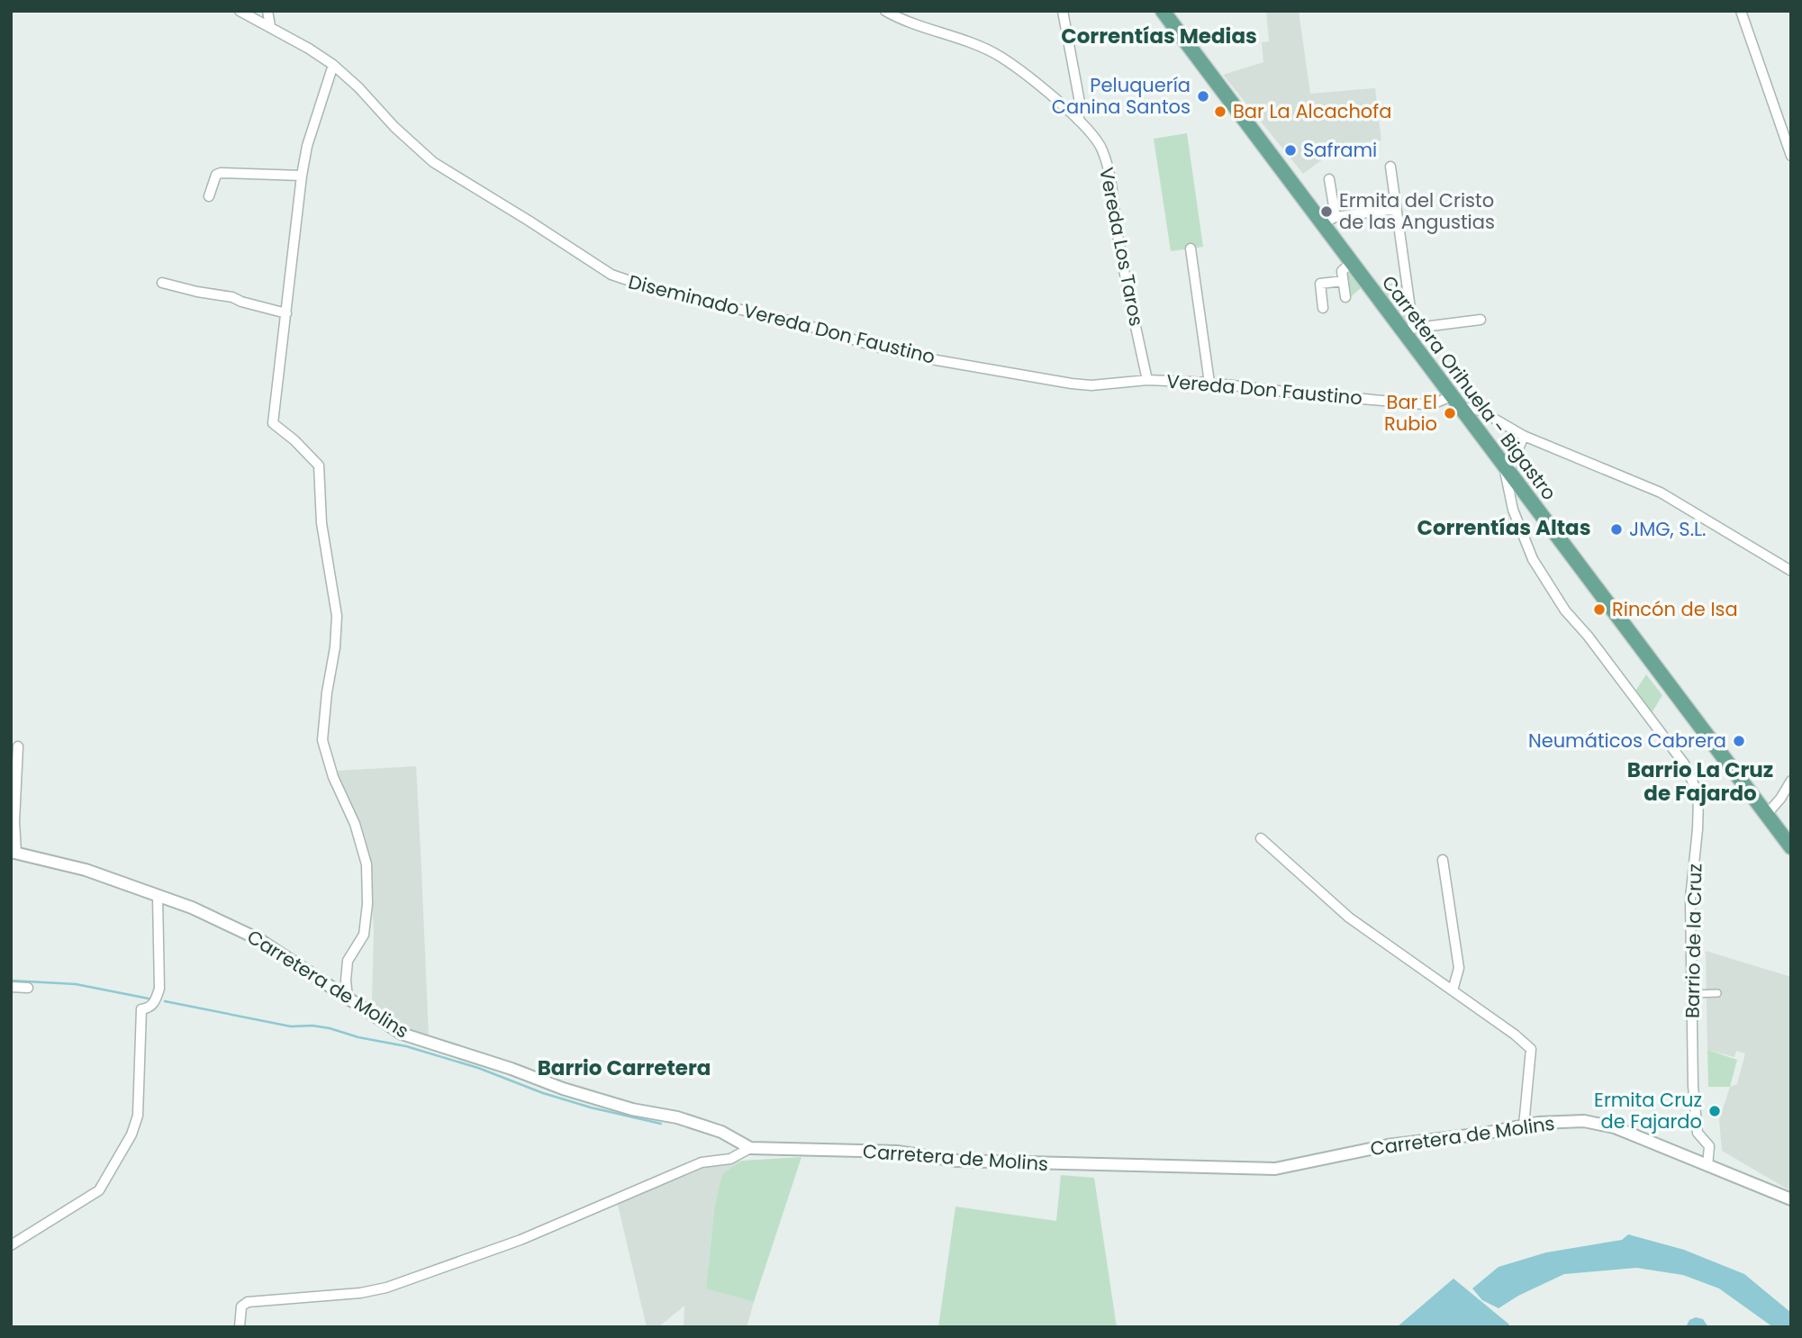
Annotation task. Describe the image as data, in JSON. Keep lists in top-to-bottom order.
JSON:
{
  "streets": {
    "main road": ["Carretera Orihuela - Bigastro"],
    "street": [
      "Vereda Los Taros",
      "Diseminado Vereda Don Faustino",
      "Vereda Don Faustino",
      "Barrio de la Cruz",
      "Carretera de Molins"
    ]
  },
  "crossings": [
    ["Vereda Los Taros", "Vereda Don Faustino"],
    ["Diseminado Vereda Don Faustino", "Vereda Don Faustino"],
    ["Carretera Orihuela - Bigastro", "Vereda Don Faustino"],
    ["Carretera Orihuela - Bigastro", "Barrio de la Cruz"],
    ["Barrio de la Cruz", "Carretera de Molins"]
  ],
  "districts": [
    "Correntías Medias",
    "Correntías Altas",
    "Barrio La Cruz de Fajardo",
    "Barrio Carretera"
  ],
  "places": [
    "Peluquería Canina Santos",
    "Bar La Alcachofa",
    "Saframi",
    "Ermita del Cristo de las Angustias",
    "Bar El Rubio",
    "JMG, S.L.",
    "Rincón de Isa",
    "Neumáticos Cabrera",
    "Ermita Cruz de Fajardo"
  ]
}
